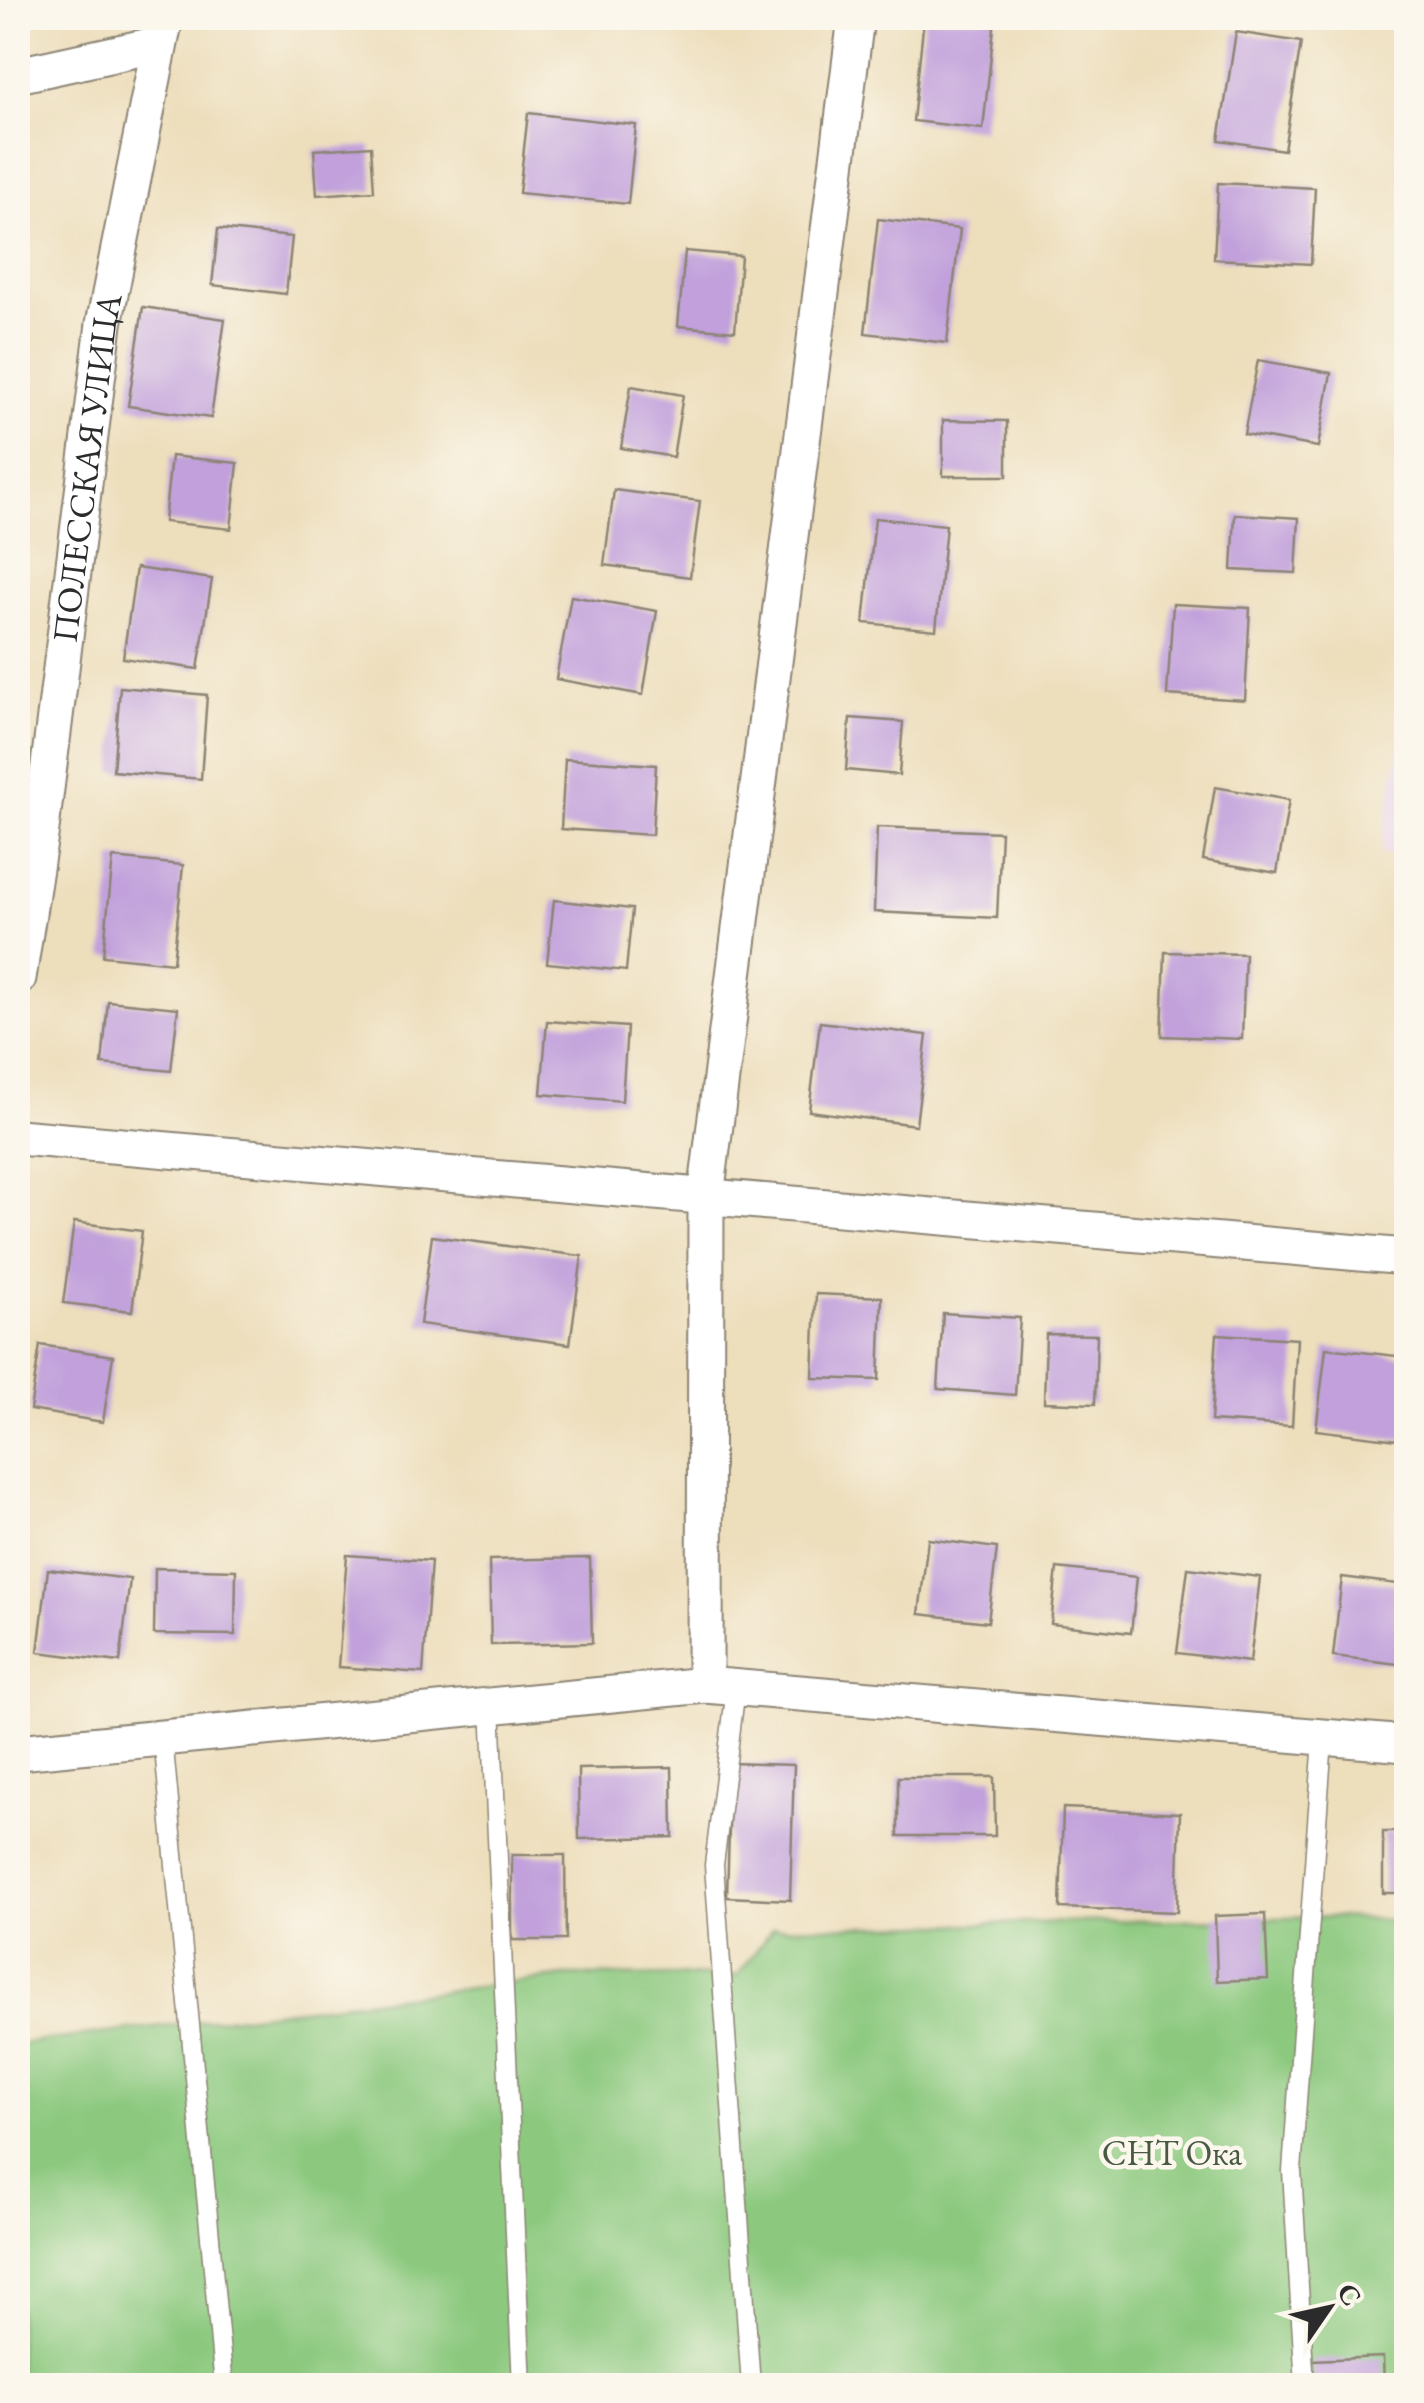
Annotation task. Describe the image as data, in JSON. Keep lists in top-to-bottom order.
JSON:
{
  "streets": {
    "street": ["ПОЛЕССКАЯ УЛИЦА"]
  },
  "parks": ["СНТ Ока"],
  "north": "top right"
}
